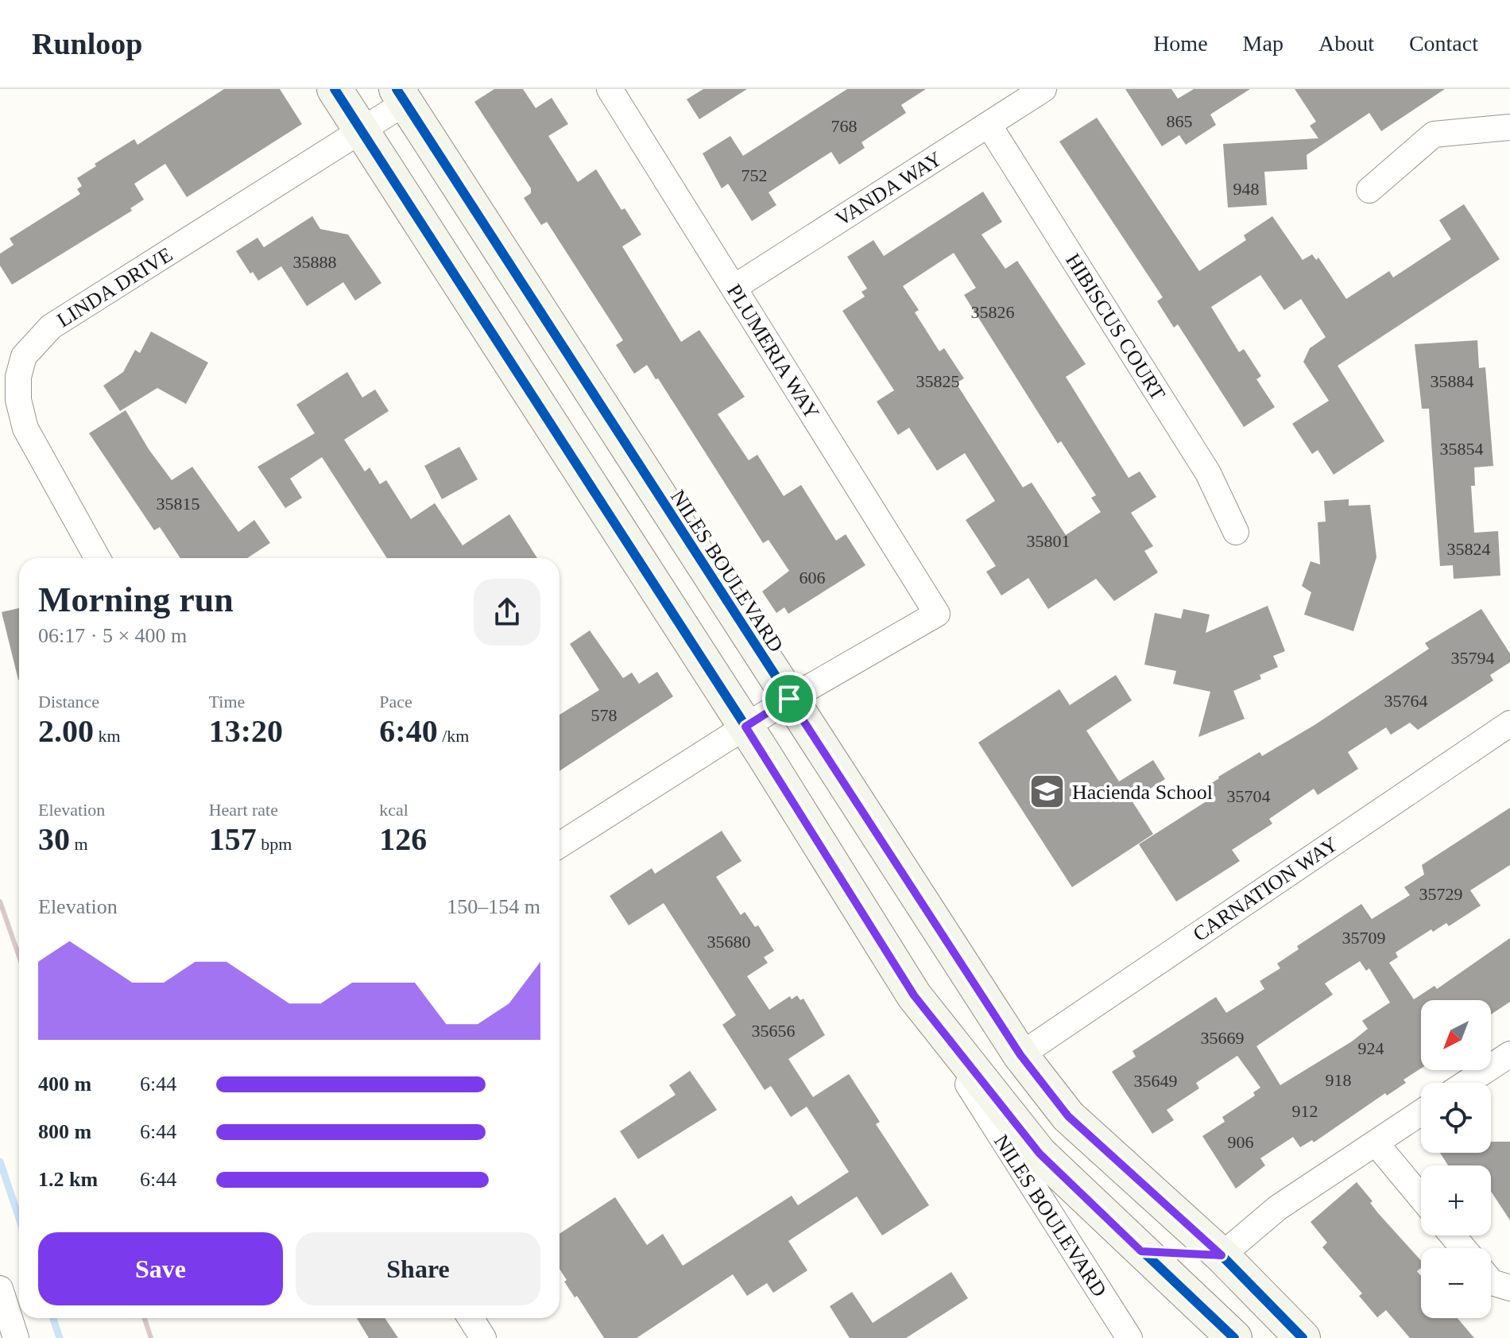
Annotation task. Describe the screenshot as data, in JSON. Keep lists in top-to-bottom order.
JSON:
{
  "streets": {
    "main road": ["NILES BOULEVARD"],
    "street": [
      "VANDA WAY",
      "LINDA DRIVE",
      "HIBISCUS COURT",
      "PLUMERIA WAY",
      "CARNATION WAY"
    ]
  },
  "crossings": [
    ["VANDA WAY", "HIBISCUS COURT"],
    ["VANDA WAY", "PLUMERIA WAY"],
    ["LINDA DRIVE", "NILES BOULEVARD"],
    ["PLUMERIA WAY", "NILES BOULEVARD"],
    ["NILES BOULEVARD", "CARNATION WAY"]
  ],
  "places": {
    "school or university": ["Hacienda School"]
  },
  "house_numbers": [
    "865",
    "768",
    "752",
    "948",
    "35888",
    "35826",
    "35825",
    "35884",
    "35854",
    "35815",
    "35801",
    "35824",
    "606",
    "35794",
    "35764",
    "578",
    "35704",
    "35729",
    "35709",
    "35680",
    "35656",
    "35669",
    "924",
    "918",
    "35649",
    "912",
    "906"
  ],
  "north": "bottom left",
  "page": {
    "header": "Runloop",
    "nav": [
      "Home",
      "Map",
      "About",
      "Contact"
    ],
    "heading": ["Morning run", "06:17 · 5 × 400 m"],
    "stats": [
      ["Distance", "2.00 km"],
      ["Time", "13:20"],
      ["Pace", "6:40 /km"],
      ["Elevation", "30 m"],
      ["Heart rate", "157 bpm"],
      ["kcal", "126"]
    ],
    "chart": ["Elevation", "150–154 m"],
    "map_buttons": ["+", "−"],
    "list": [
      {
        "name": "400 m",
        "note": "6:44"
      },
      {
        "name": "800 m",
        "note": "6:44"
      },
      {
        "name": "1.2 km",
        "note": "6:44"
      }
    ],
    "buttons": ["Save", "Share"]
  }
}
